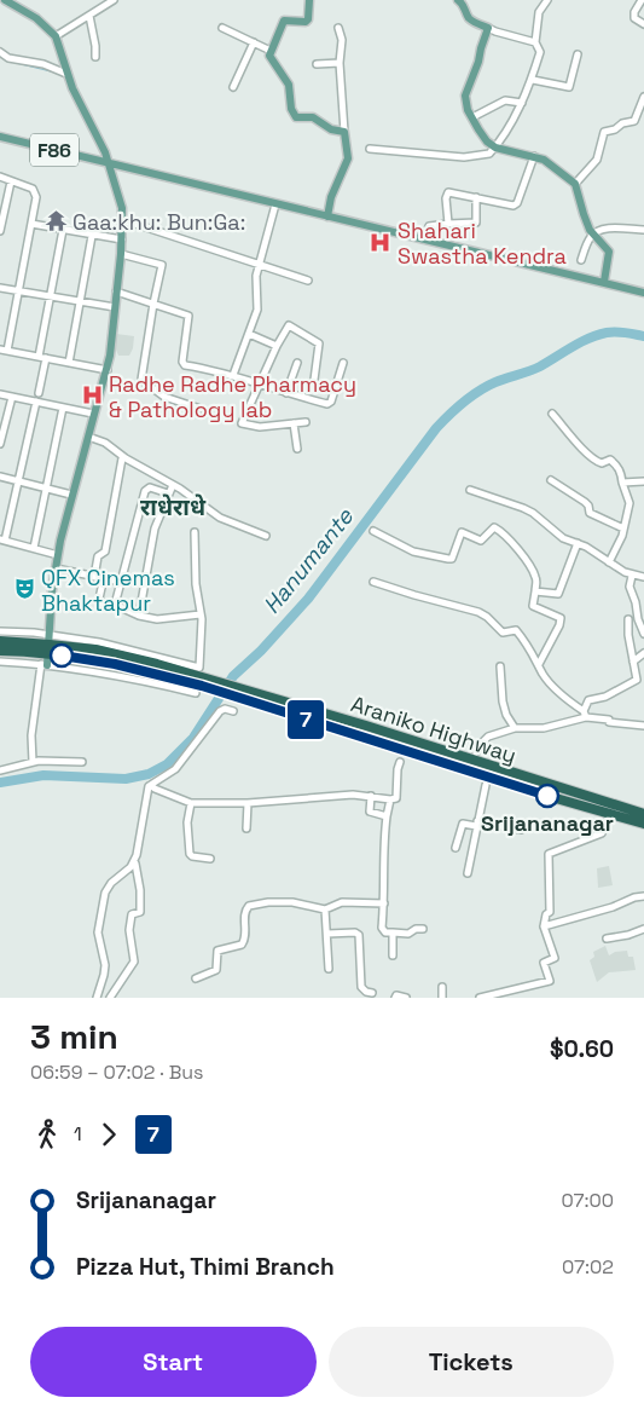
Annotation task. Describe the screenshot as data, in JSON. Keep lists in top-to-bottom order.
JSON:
{
  "streets": {
    "highway": ["Araniko Highway"],
    "main road": ["F86"]
  },
  "districts": ["राधेराधे"],
  "water": ["Hanumante"],
  "places": {
    "temple": ["Gaa:khu: Bun:Ga:"],
    "hospital": ["Shahari Swastha Kendra", "Radhe Radhe Pharmacy & Pathology lab"],
    "theatre": ["QFX Cinemas Bhaktapur"],
    "other": ["Srijananagar"]
  },
  "lines": ["bus line 7"],
  "page": {
    "on_map": "7",
    "heading": ["3 min", "06:59 – 07:02 · Bus", "$0.60"],
    "legs": ["1", "7"],
    "list": [
      {
        "name": "Srijananagar",
        "value": "07:00"
      },
      {
        "name": "Pizza Hut, Thimi Branch",
        "value": "07:02"
      }
    ],
    "buttons": ["Start", "Tickets"]
  }
}
